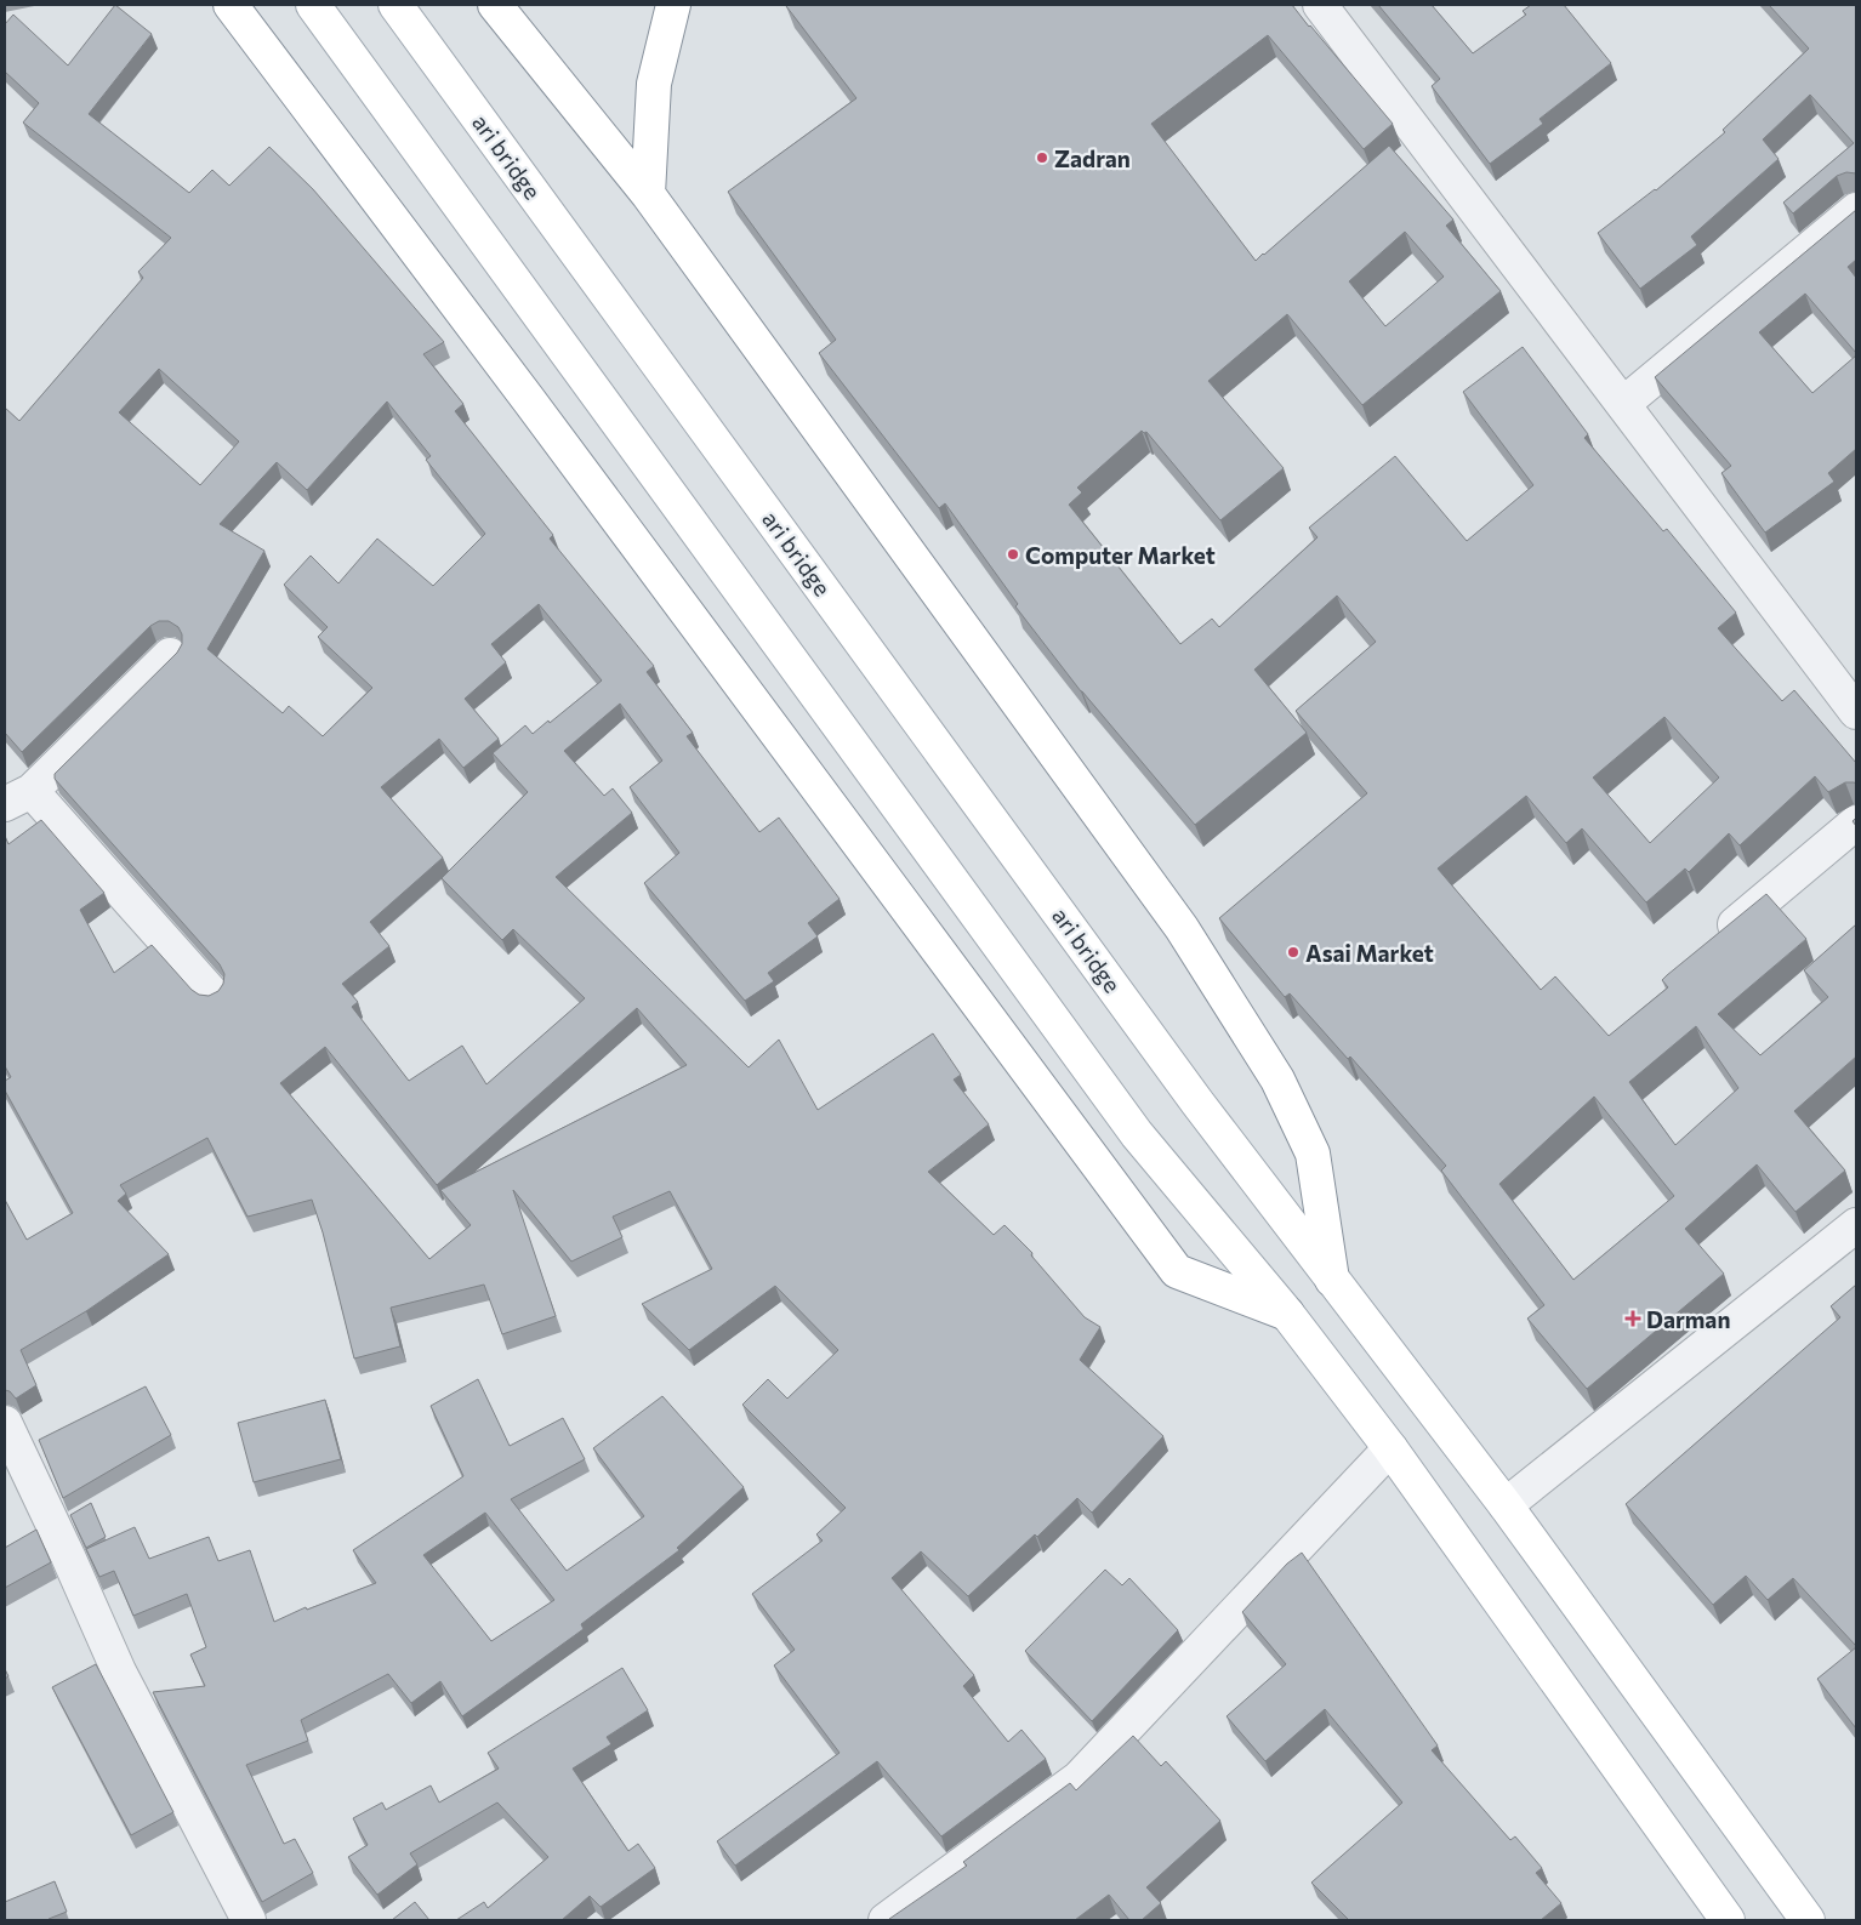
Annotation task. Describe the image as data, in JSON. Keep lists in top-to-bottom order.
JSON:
{
  "streets": {
    "main road": ["ari bridge"]
  },
  "places": {
    "other": ["Zadran", "Computer Market", "Asai Market"],
    "health": ["Darman"]
  }
}
